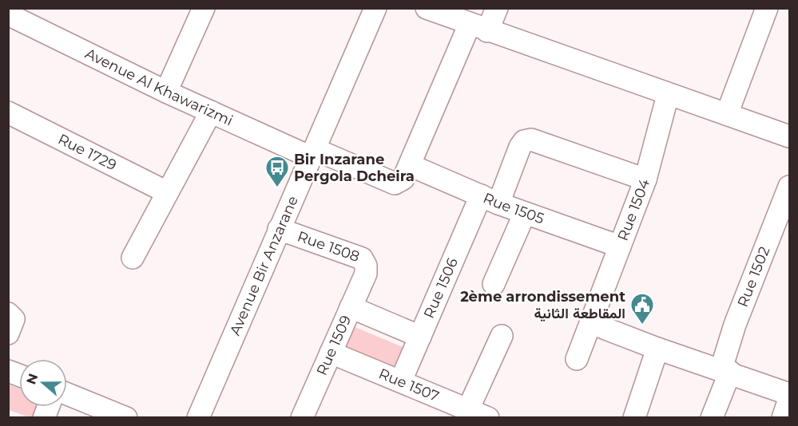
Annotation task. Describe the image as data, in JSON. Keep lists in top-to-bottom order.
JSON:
{
  "streets": {
    "street": [
      "Avenue Al Khawarizmi",
      "Rue 1729",
      "Rue 1505",
      "Rue 1504",
      "Rue 1508",
      "Avenue Bir Anzarane",
      "Rue 1502",
      "Rue 1506",
      "Rue 1509",
      "Rue 1507"
    ]
  },
  "crossings": [
    ["Avenue Al Khawarizmi", "Avenue Bir Anzarane"],
    ["Rue 1505", "Rue 1504"],
    ["Rue 1505", "Rue 1506"],
    ["Rue 1504", "Rue 1506"],
    ["Rue 1508", "Avenue Bir Anzarane"],
    ["Rue 1508", "Rue 1509"],
    ["Rue 1506", "Rue 1507"],
    ["Rue 1509", "Rue 1507"]
  ],
  "places": {
    "bus stop": ["Bir Inzarane Pergola Dcheira"],
    "public building": ["2ème arrondissement المقاطعة الثانية"]
  },
  "north": "left"
}
